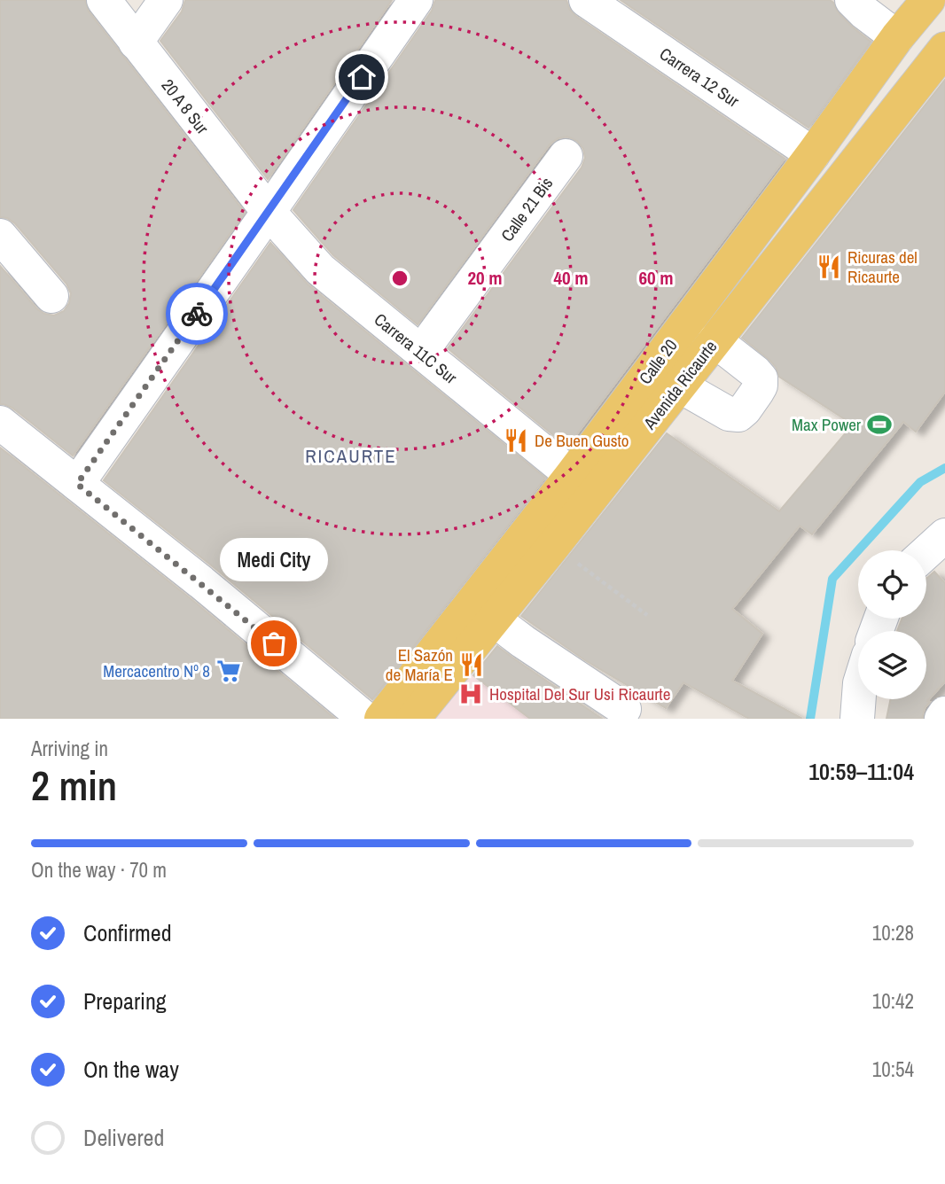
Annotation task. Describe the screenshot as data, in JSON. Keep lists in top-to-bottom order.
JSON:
{
  "streets": {
    "main road": ["Calle 20", "Avenida Ricaurte"],
    "street": [
      "Carrera 12 Sur",
      "20 A 8 Sur",
      "Calle 21 Bis",
      "Carrera 11C Sur"
    ]
  },
  "crossings": [
    ["Carrera 12 Sur", "Calle 20"],
    ["20 A 8 Sur", "Carrera 11C Sur"],
    ["Calle 21 Bis", "Carrera 11C Sur"],
    ["Carrera 11C Sur", "Calle 20"]
  ],
  "districts": ["RICAURTE"],
  "places": {
    "restaurant": ["Ricuras del Ricaurte", "De Buen Gusto", "El Sazón de María E"],
    "sports": ["Max Power"],
    "other": ["Medi City"],
    "supermarket": ["Mercacentro Nº 8"],
    "hospital": ["Hospital Del Sur Usi Ricaurte"]
  },
  "page": {
    "bubble": "Medi City",
    "heading": ["2 min", "Arriving in", "10:59–11:04"],
    "bar": "On the way · 70 m",
    "list": [
      ["Confirmed", "10:28"],
      ["Preparing", "10:42"],
      ["On the way", "10:54"],
      "Delivered"
    ]
  },
  "rings": ["20 m", "40 m", "60 m"]
}
